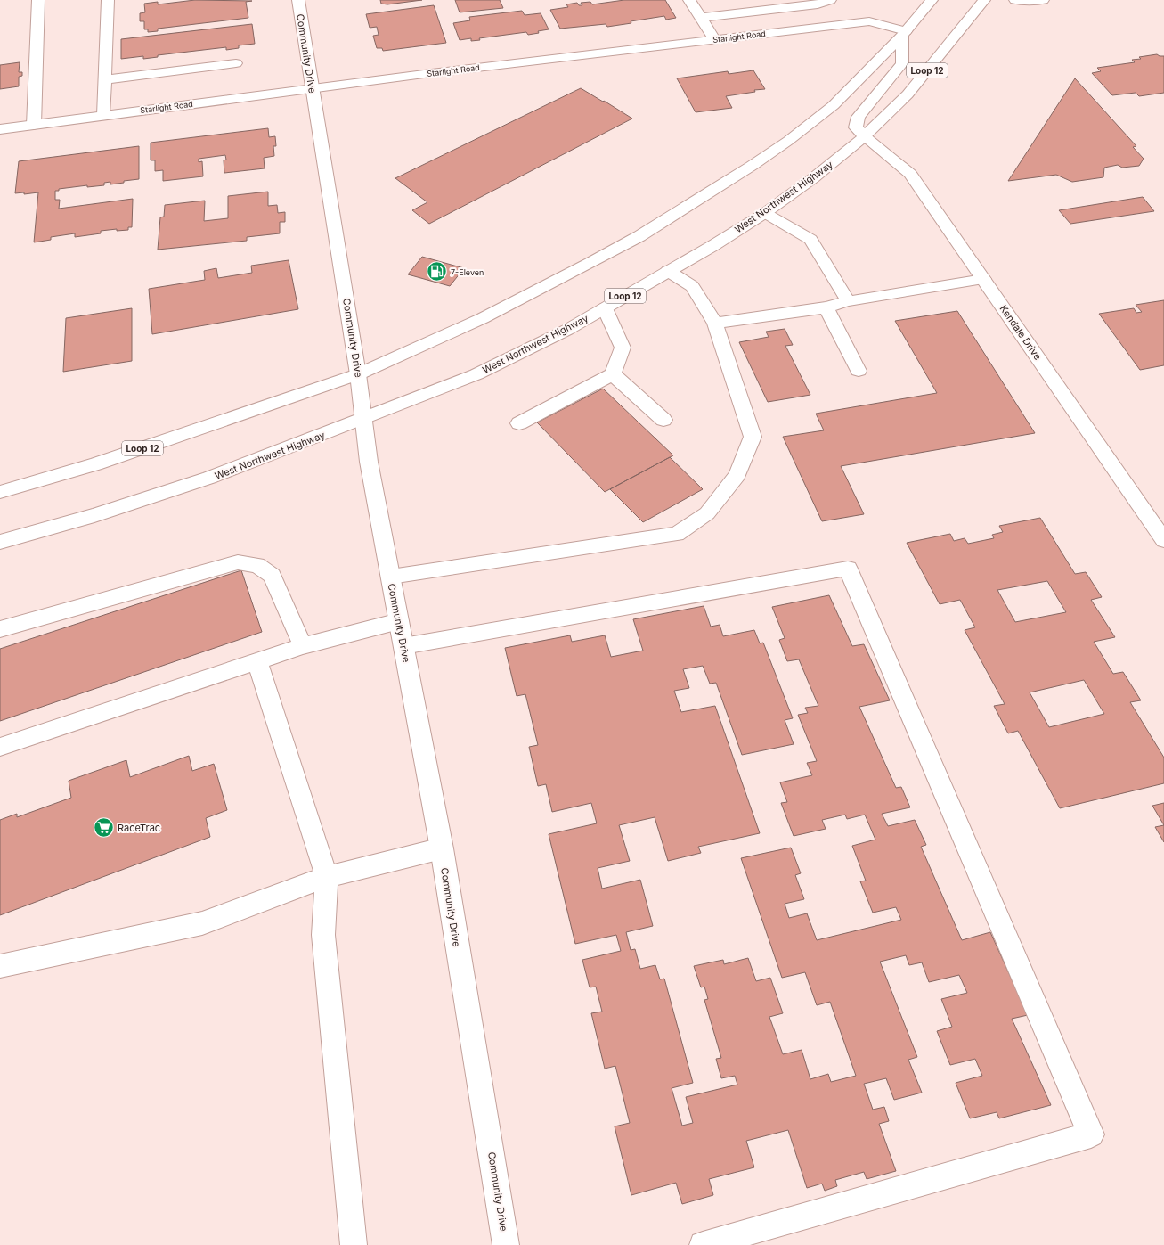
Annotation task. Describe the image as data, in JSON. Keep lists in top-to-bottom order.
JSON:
{
  "streets": {
    "street": [
      "Starlight Road",
      "Community Drive",
      "Loop 12",
      "West Northwest Highway",
      "Kendale Drive"
    ]
  },
  "crossings": [
    ["Starlight Road", "Community Drive"],
    ["Starlight Road", "Loop 12"],
    ["Community Drive", "Loop 12"],
    ["Community Drive", "West Northwest Highway"],
    ["West Northwest Highway", "Kendale Drive"]
  ],
  "places": {
    "fuel station": ["7-Eleven"],
    "supermarket": ["RaceTrac"]
  }
}
